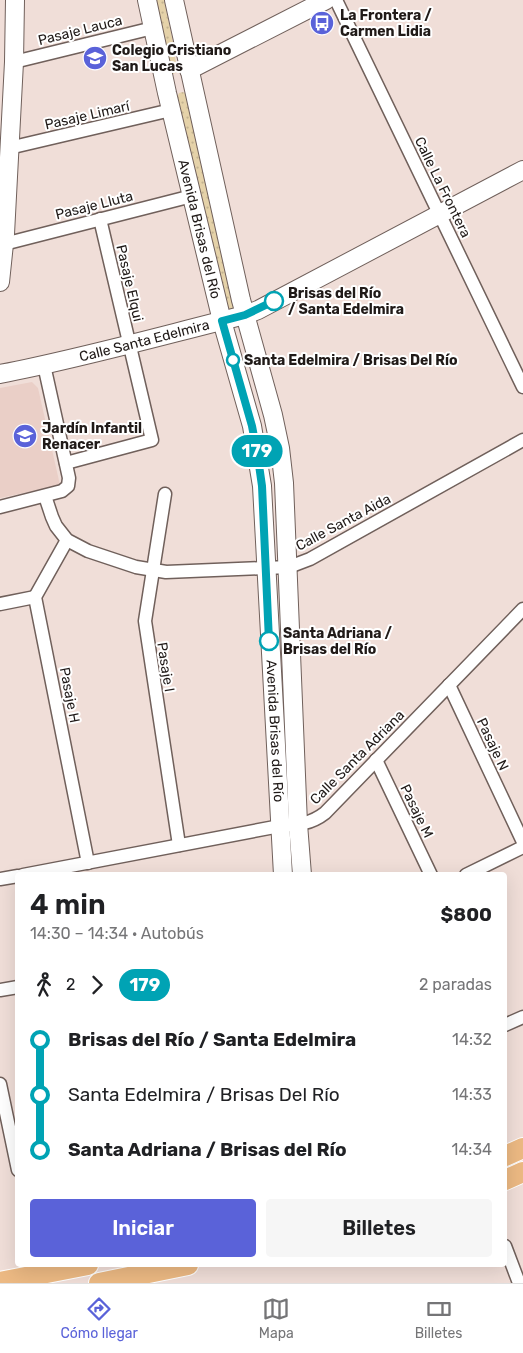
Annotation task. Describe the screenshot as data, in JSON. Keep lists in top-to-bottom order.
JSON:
{
  "streets": {
    "street": [
      "Pasaje Lauca",
      "Pasaje Limarí",
      "Calle La Frontera",
      "Pasaje Lluta",
      "Avenida Brisas del Río",
      "Pasaje Elqui",
      "Calle Santa Edelmira",
      "Calle Santa Aida",
      "Pasaje I",
      "Pasaje H",
      "Pasaje N",
      "Calle Santa Adriana",
      "Pasaje M"
    ]
  },
  "crossings": [
    ["Pasaje Lauca", "Avenida Brisas del Río"],
    ["Pasaje Limarí", "Avenida Brisas del Río"],
    ["Calle La Frontera", "Calle Santa Edelmira"],
    ["Pasaje Lluta", "Avenida Brisas del Río"],
    ["Pasaje Lluta", "Pasaje Elqui"],
    ["Avenida Brisas del Río", "Calle Santa Edelmira"],
    ["Avenida Brisas del Río", "Calle Santa Aida"],
    ["Avenida Brisas del Río", "Calle Santa Adriana"],
    ["Pasaje Elqui", "Calle Santa Edelmira"],
    ["Calle Santa Aida", "Pasaje I"],
    ["Pasaje I", "Calle Santa Adriana"],
    ["Pasaje H", "Calle Santa Adriana"],
    ["Pasaje N", "Calle Santa Adriana"],
    ["Calle Santa Adriana", "Pasaje M"]
  ],
  "places": {
    "bus stop": ["La Frontera / Carmen Lidia"],
    "school or university": ["Colegio Cristiano San Lucas", "Jardín Infantil Renacer"],
    "other": ["Brisas del Río / Santa Edelmira", "Santa Edelmira / Brisas Del Río", "Santa Adriana / Brisas del Río"]
  },
  "lines": ["bus line 179"],
  "page": {
    "on_map": "179",
    "heading": ["4 min", "14:30 – 14:34 · Autobús", "$800"],
    "legs": ["2", "179", "2 paradas"],
    "list": [
      {
        "name": "Brisas del Río / Santa Edelmira",
        "value": "14:32"
      },
      {
        "name": "Santa Edelmira / Brisas Del Río",
        "value": "14:33"
      },
      {
        "name": "Santa Adriana / Brisas del Río",
        "value": "14:34"
      }
    ],
    "buttons": ["Iniciar", "Billetes"],
    "tabs": ["Cómo llegar", "Mapa", "Billetes"]
  }
}
